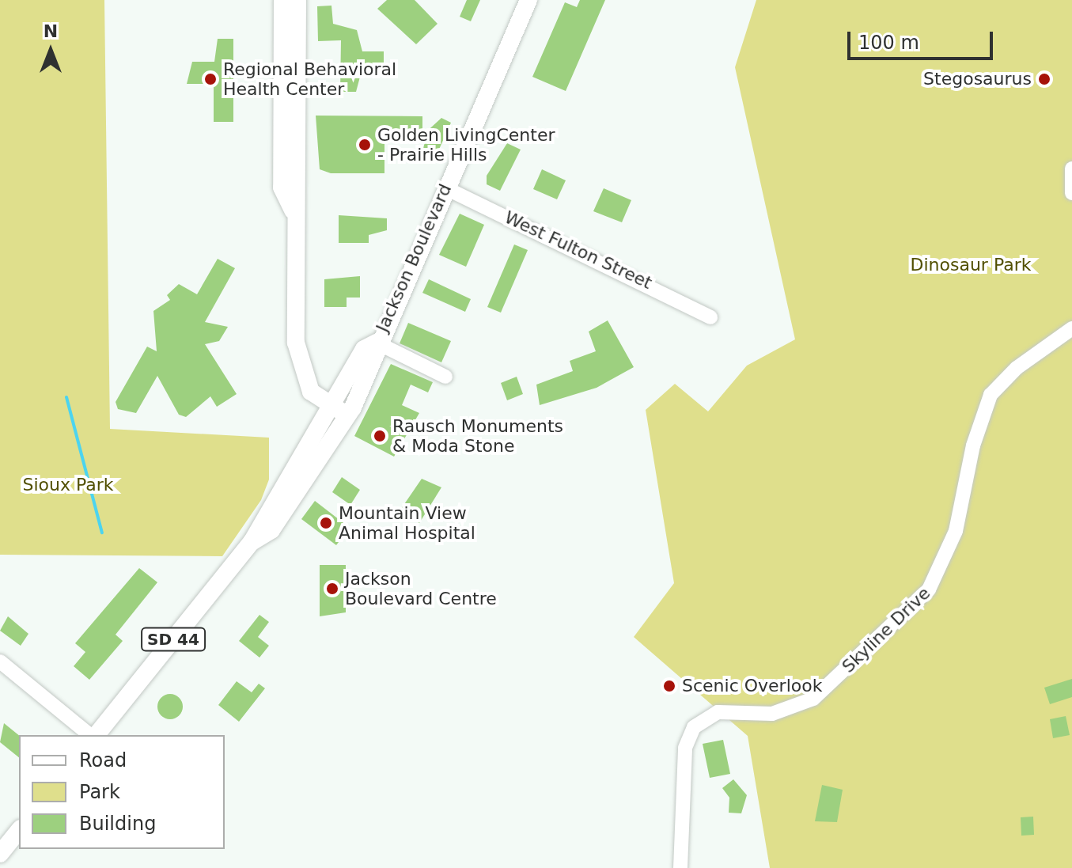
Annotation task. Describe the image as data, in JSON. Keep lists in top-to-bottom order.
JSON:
{
  "streets": {
    "main road": ["Jackson Boulevard", "SD 44"],
    "street": ["West Fulton Street", "Skyline Drive"]
  },
  "crossings": [
    ["West Fulton Street", "Jackson Boulevard"]
  ],
  "parks": ["Dinosaur Park", "Sioux Park"],
  "places": [
    "Regional Behavioral Health Center",
    "Stegosaurus",
    "Golden LivingCenter - Prairie Hills",
    "Rausch Monuments & Moda Stone",
    "Mountain View Animal Hospital",
    "Jackson Boulevard Centre",
    "Scenic Overlook"
  ],
  "legend": ["Road", "Park", "Building"],
  "scale_bar": "100 m",
  "north": "top"
}
